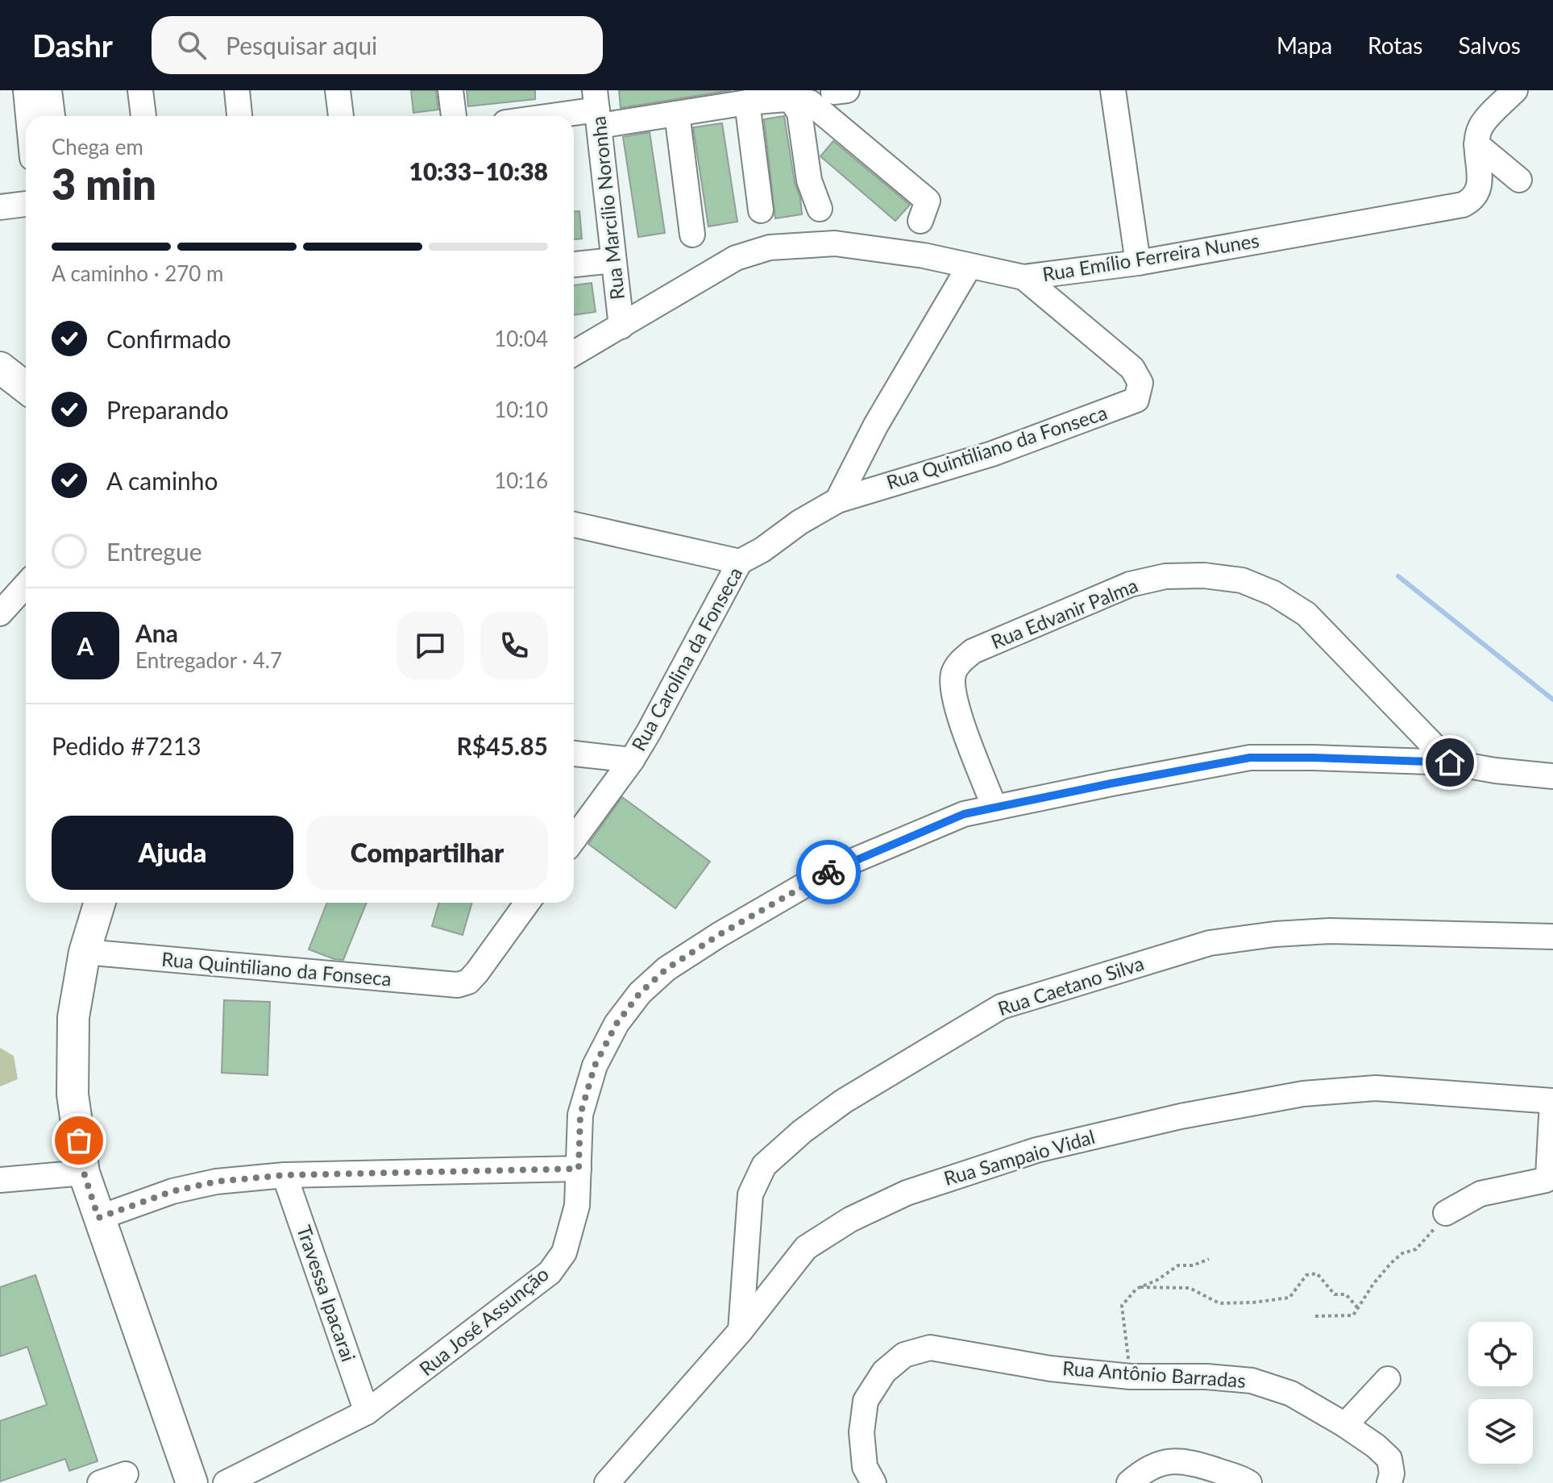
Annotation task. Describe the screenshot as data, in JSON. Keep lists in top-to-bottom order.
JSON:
{
  "streets": {
    "street": [
      "Rua Marcílio Noronha",
      "Rua Emílio Ferreira Nunes",
      "Rua Quintiliano da Fonseca",
      "Rua Edvanir Palma",
      "Rua Carolina da Fonseca",
      "Rua Caetano Silva",
      "Rua Sampaio Vidal",
      "Travessa Ipacarai",
      "Rua José Assunção",
      "Rua Antônio Barradas"
    ]
  },
  "crossings": [
    ["Rua Marcílio Noronha", "Rua Emílio Ferreira Nunes"],
    ["Rua Emílio Ferreira Nunes", "Rua Quintiliano da Fonseca"],
    ["Rua Quintiliano da Fonseca", "Rua Carolina da Fonseca"],
    ["Rua Edvanir Palma", "Rua José Assunção"],
    ["Rua Caetano Silva", "Rua Sampaio Vidal"],
    ["Travessa Ipacarai", "Rua José Assunção"]
  ],
  "page": {
    "header": "Dashr",
    "search": "Pesquisar aqui",
    "nav": ["Mapa", "Rotas", "Salvos"],
    "heading": ["3 min", "Chega em", "10:33–10:38"],
    "panel": [
      "Ana",
      "Entregador · 4.7",
      "Pedido #7213",
      "R$45.85"
    ],
    "bar": "A caminho · 270 m",
    "list": [
      ["Confirmado", "10:04"],
      ["Preparando", "10:10"],
      ["A caminho", "10:16"],
      "Entregue"
    ],
    "round": "A",
    "buttons": ["Ajuda", "Compartilhar"]
  }
}
